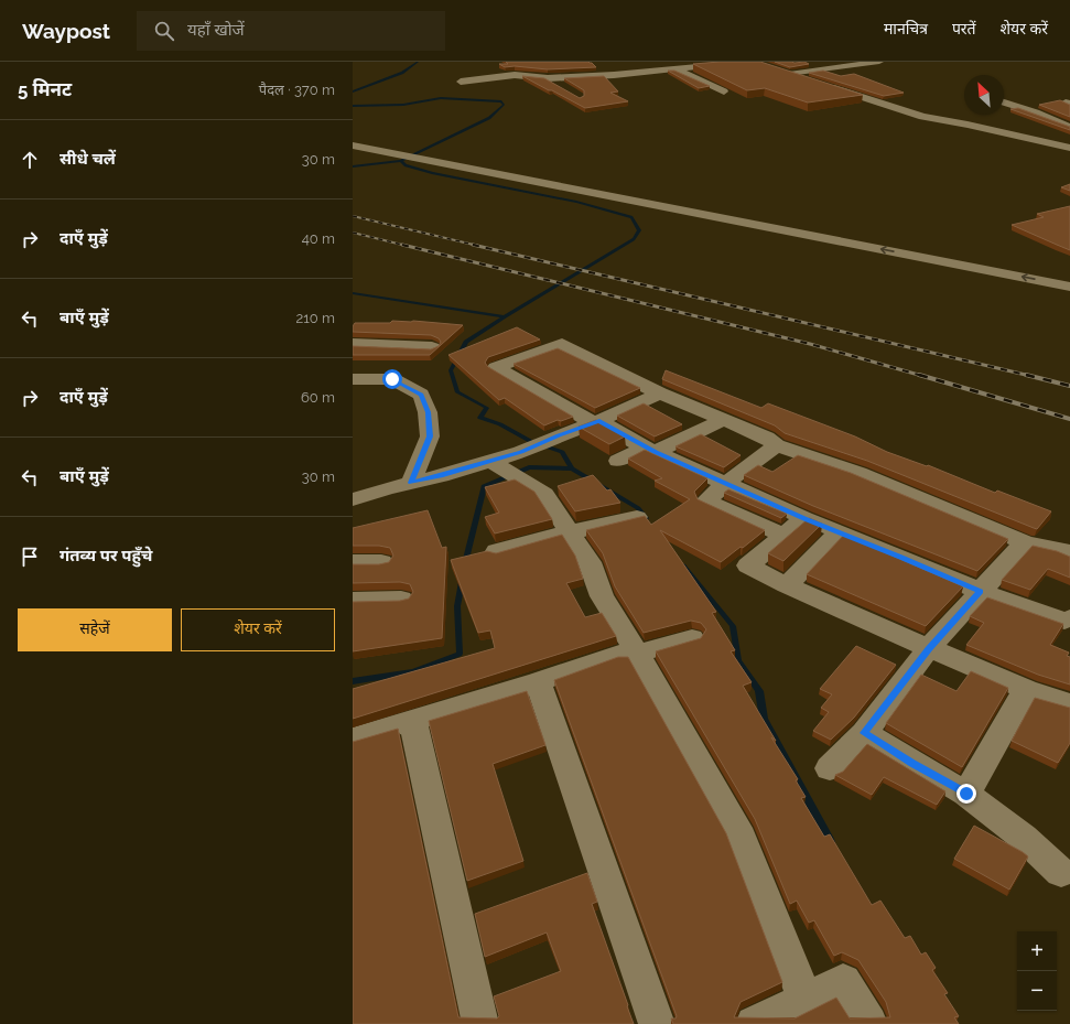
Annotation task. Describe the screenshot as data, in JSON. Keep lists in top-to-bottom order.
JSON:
{
  "north": "top left",
  "page": {
    "header": "Waypost",
    "search": "यहाँ खोजें",
    "nav": ["मानचित्र", "परतें", "शेयर करें"],
    "heading": ["5 मिनट", "पैदल · 370 m"],
    "list": [
      ["सीधे चलें", "30 m"],
      ["दाएँ मुड़ें", "40 m"],
      ["बाएँ मुड़ें", "210 m"],
      ["दाएँ मुड़ें", "60 m"],
      ["बाएँ मुड़ें", "30 m"],
      "गंतव्य पर पहुँचे"
    ],
    "buttons": ["सहेजें", "शेयर करें"],
    "map_buttons": ["+", "−"]
  }
}
